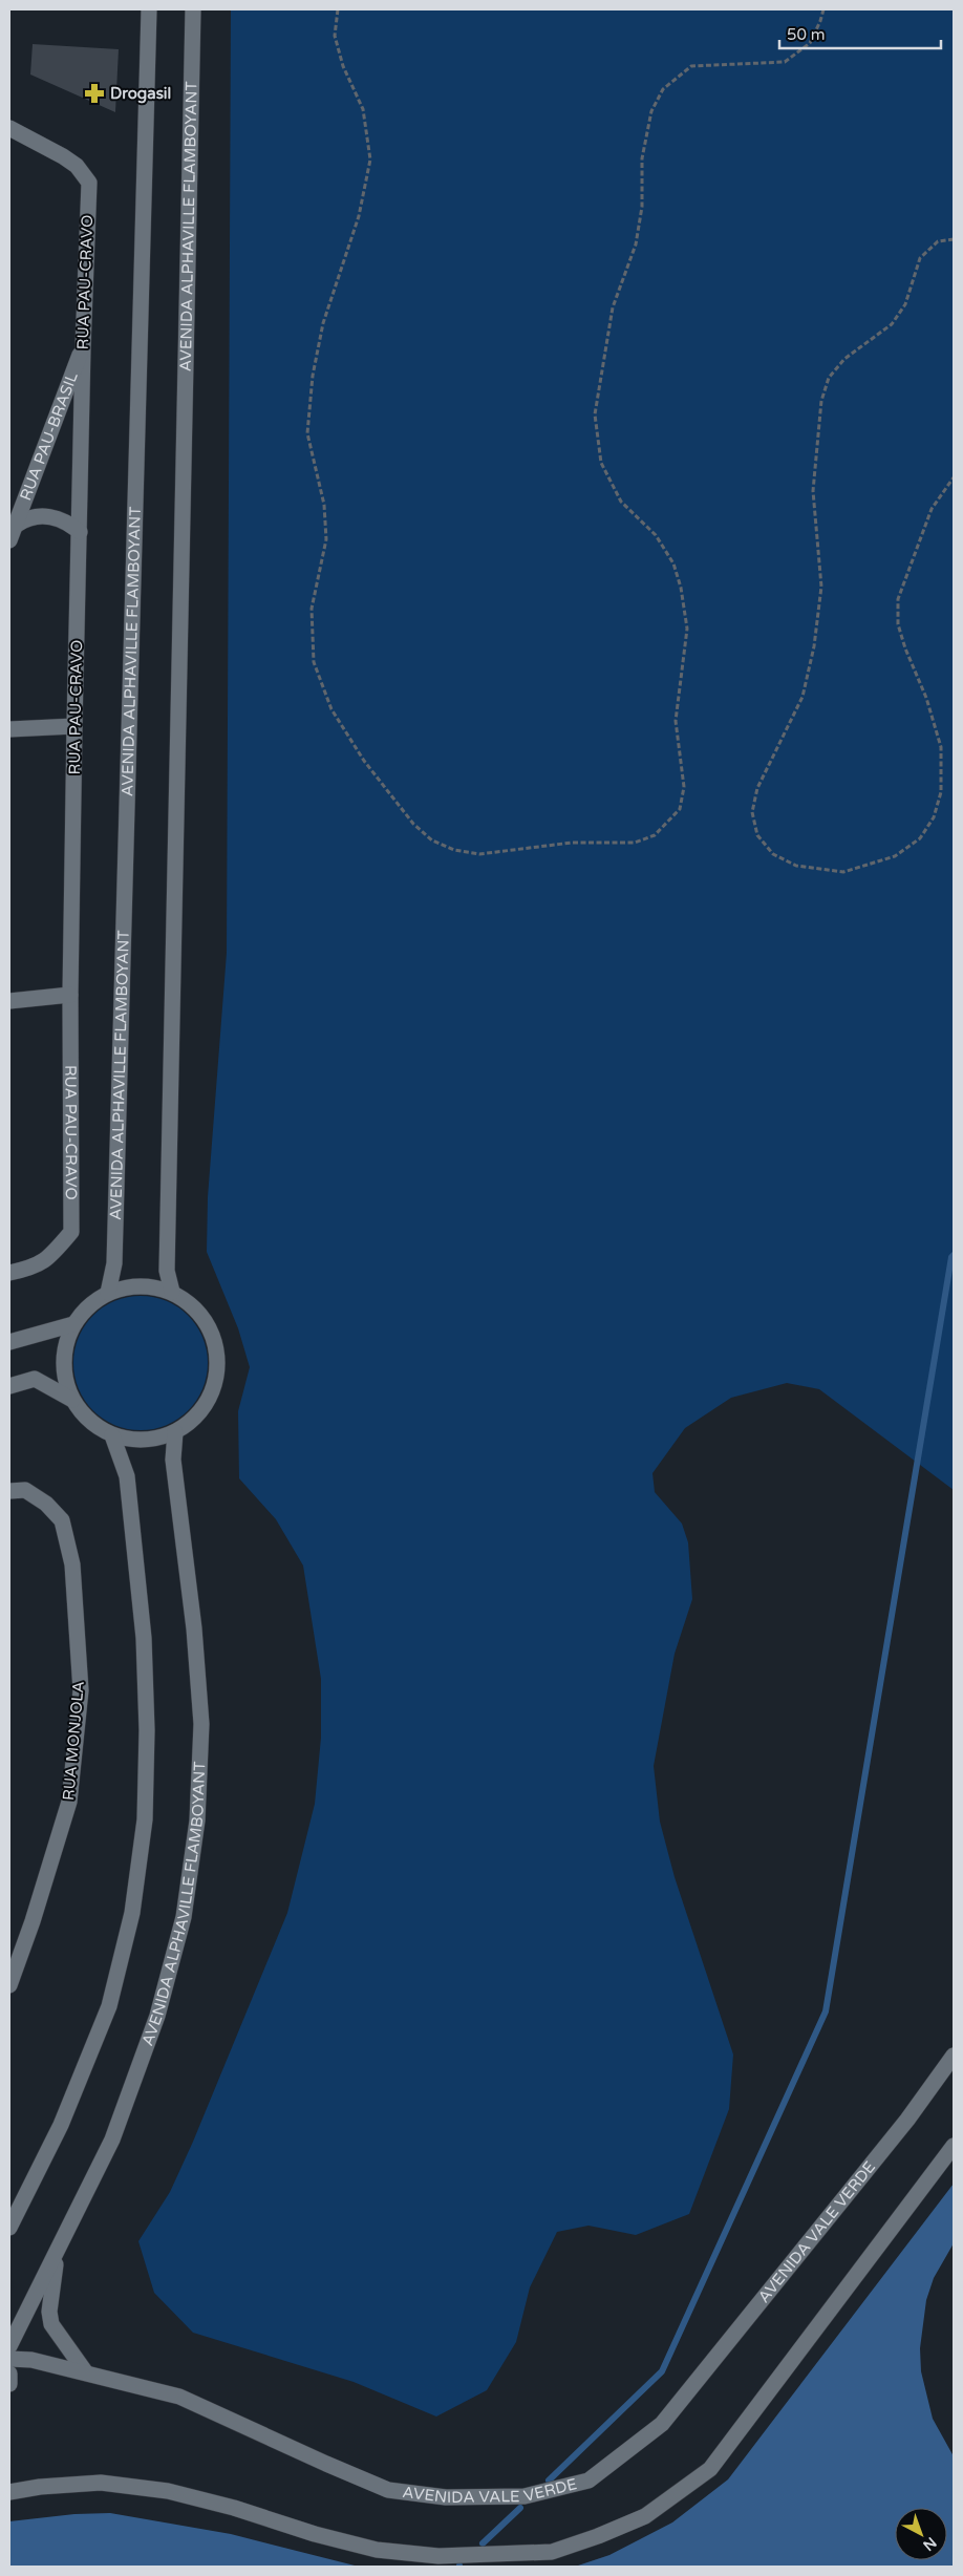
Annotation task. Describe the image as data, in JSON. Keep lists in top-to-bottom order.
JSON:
{
  "streets": {
    "street": [
      "AVENIDA ALPHAVILLE FLAMBOYANT",
      "RUA PAU-CRAVO",
      "RUA PAU-BRASIL",
      "RUA MONJOLA",
      "AVENIDA VALE VERDE"
    ]
  },
  "crossings": [
    ["RUA PAU-CRAVO", "RUA PAU-BRASIL"]
  ],
  "places": {
    "pharmacy": ["Drogasil"]
  },
  "scale_bar": "50 m",
  "north": "bottom right"
}
